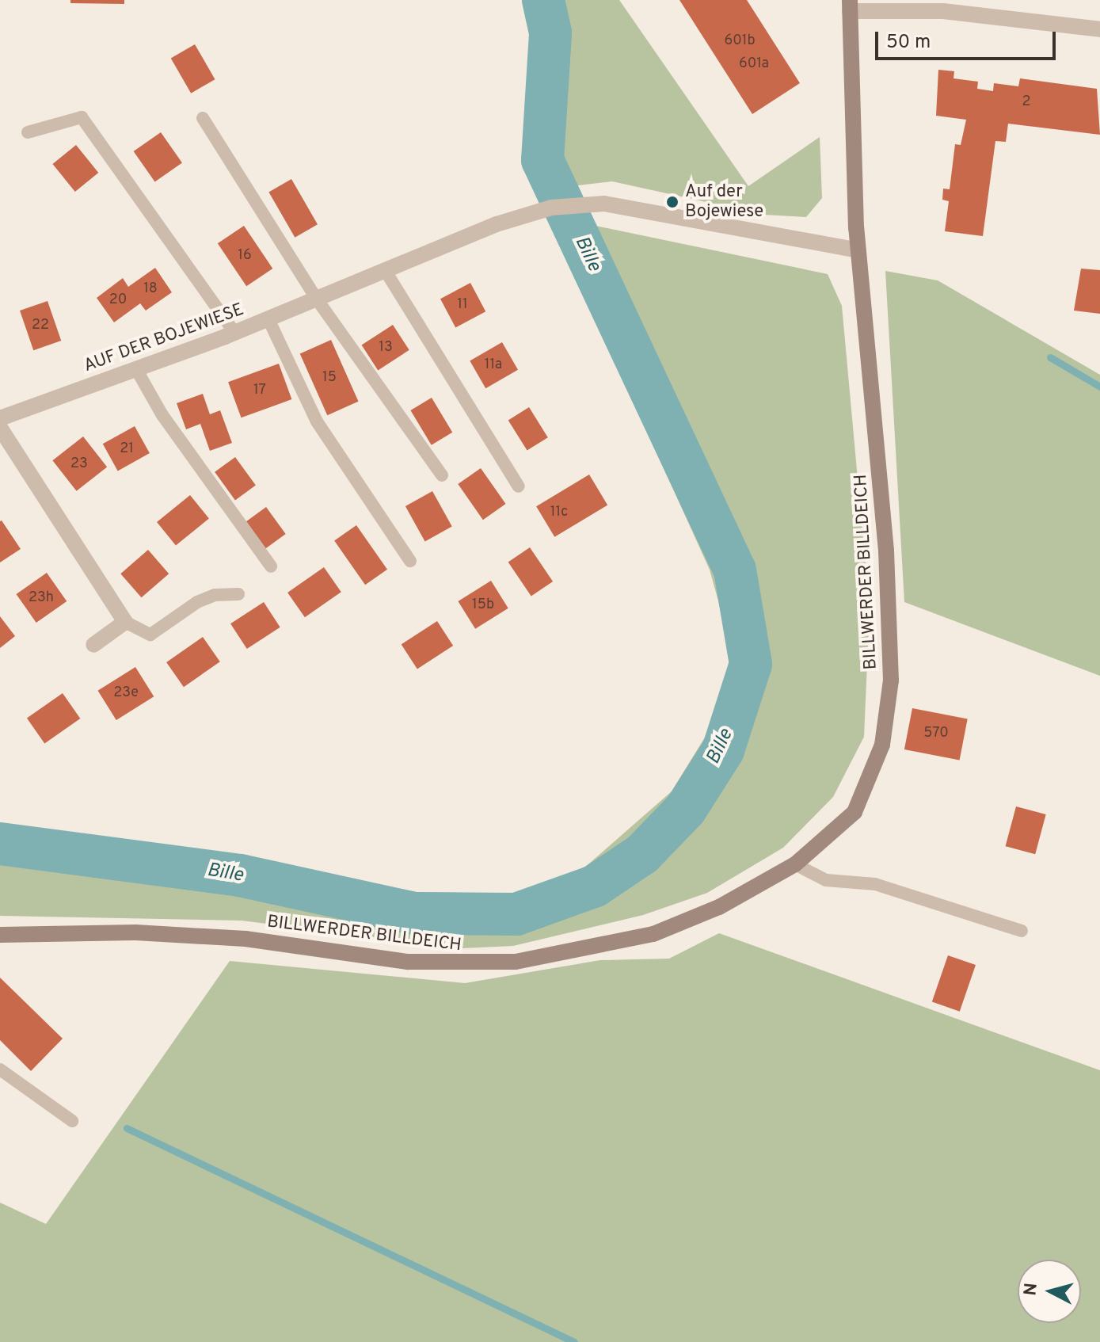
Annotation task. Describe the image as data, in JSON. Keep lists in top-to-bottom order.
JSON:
{
  "streets": {
    "street": ["AUF DER BOJEWIESE", "BILLWERDER BILLDEICH"]
  },
  "crossings": [
    ["AUF DER BOJEWIESE", "BILLWERDER BILLDEICH"]
  ],
  "water": ["Bille"],
  "places": ["Auf der Bojewiese"],
  "house_numbers": [
    "601b",
    "601a",
    "2",
    "16",
    "18",
    "20",
    "11",
    "22",
    "13",
    "11a",
    "15",
    "17",
    "21",
    "23",
    "11c",
    "23h",
    "15b",
    "23e",
    "570"
  ],
  "scale_bar": "50 m",
  "north": "left"
}
